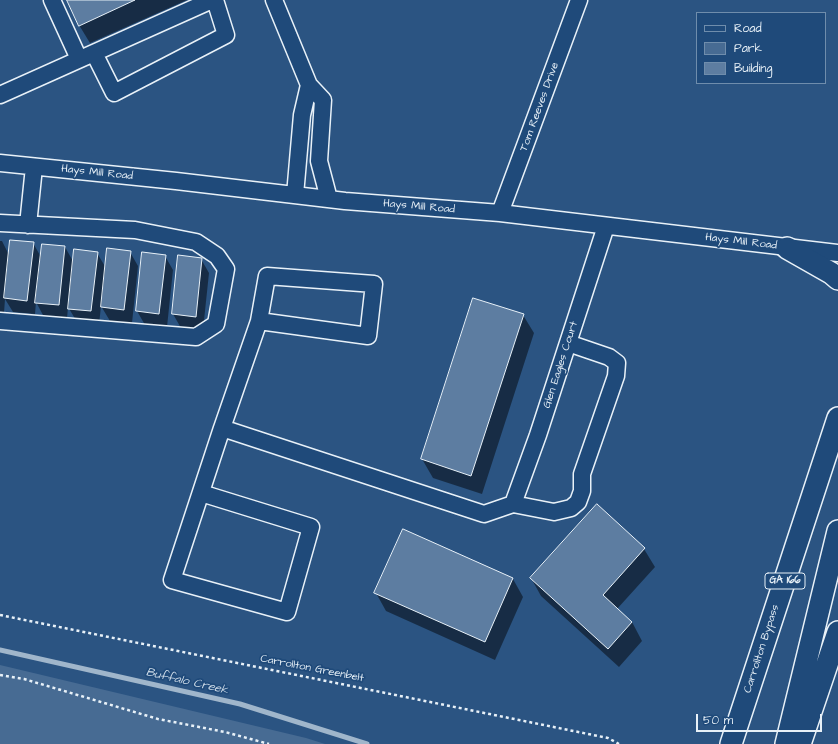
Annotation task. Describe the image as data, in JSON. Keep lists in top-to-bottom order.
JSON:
{
  "streets": {
    "main road": ["GA 166", "Carrollton Bypass"],
    "street": ["Tom Reeves Drive", "Hays Mill Road", "Glen Eagles Court"],
    "path": ["Carrollton Greenbelt"]
  },
  "crossings": [
    ["Tom Reeves Drive", "Hays Mill Road"],
    ["Hays Mill Road", "Glen Eagles Court"]
  ],
  "water": ["Buffalo Creek"],
  "legend": ["Road", "Park", "Building"],
  "scale_bar": "50 m"
}
